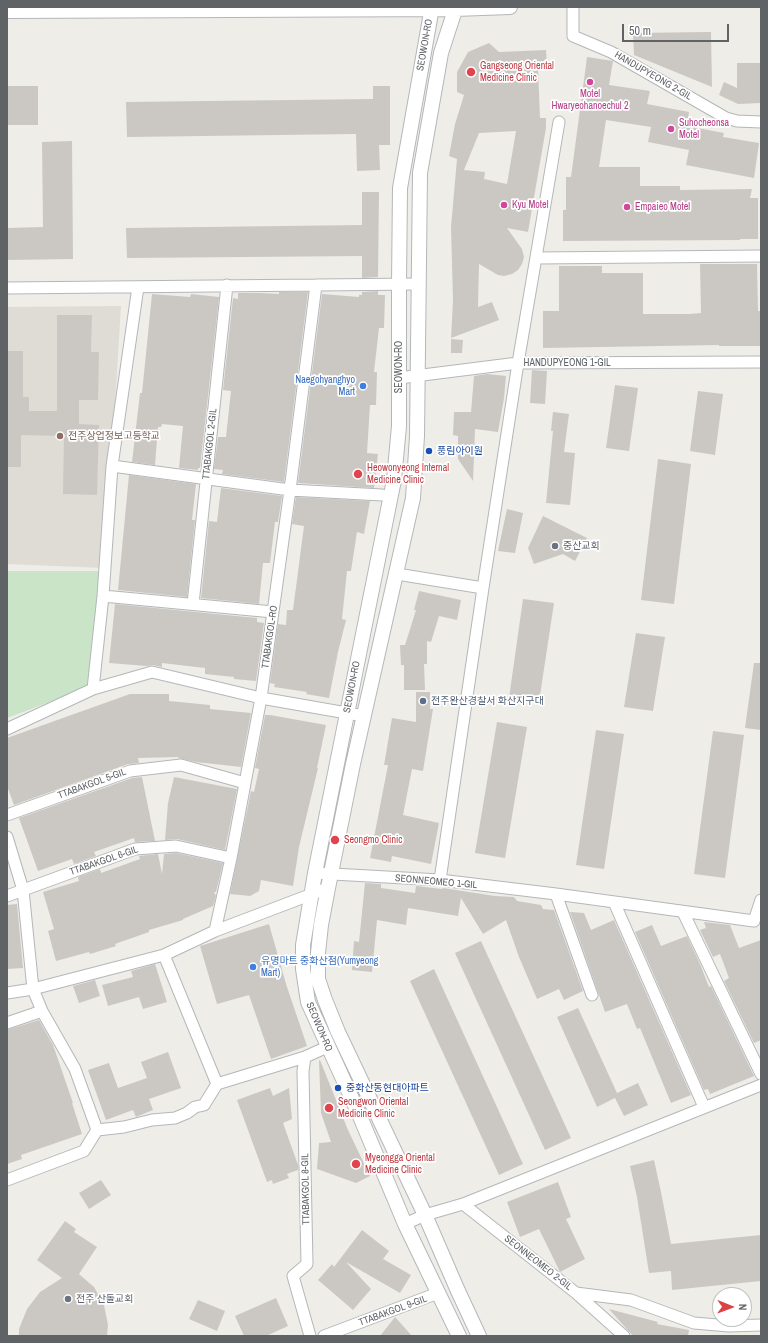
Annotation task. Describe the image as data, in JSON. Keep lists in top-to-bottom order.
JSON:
{
  "streets": {
    "street": [
      "SEOWON-RO",
      "HANDUPYEONG 2-GIL",
      "HANDUPYEONG 1-GIL",
      "TTABAKGOL 2-GIL",
      "TTABAKGOL-RO",
      "TTABAKGOL 5-GIL",
      "TTABAKGOL 6-GIL",
      "SEONNEOMEO 1-GIL",
      "TTABAKGOL 8-GIL",
      "SEONNEOMEO 2-GIL",
      "TTABAKGOL 9-GIL"
    ]
  },
  "crossings": [
    ["SEOWON-RO", "SEONNEOMEO 1-GIL"],
    ["SEOWON-RO", "TTABAKGOL 9-GIL"],
    ["TTABAKGOL-RO", "TTABAKGOL 5-GIL"]
  ],
  "places": [
    "Gangseong Oriental Medicine Clinic",
    "Motel Hwaryeohanoechul 2",
    "Suhocheonsa Motel",
    "Kyu Motel",
    "Empaieo Motel",
    "Naegohyanghyo Mart",
    "전주상업정보고등학교",
    "풍림아이원",
    "Heowonyeong Internal Medicine Clinic",
    "중산교회",
    "전주완산경찰서 화산지구대",
    "Seongmo Clinic",
    "유명마트 중화산점(Yumyeong Mart)",
    "중화산동현대아파트",
    "Seongwon Oriental Medicine Clinic",
    "Myeongga Oriental Medicine Clinic",
    "전주 산돌교회"
  ],
  "scale_bar": "50 m",
  "north": "right"
}
